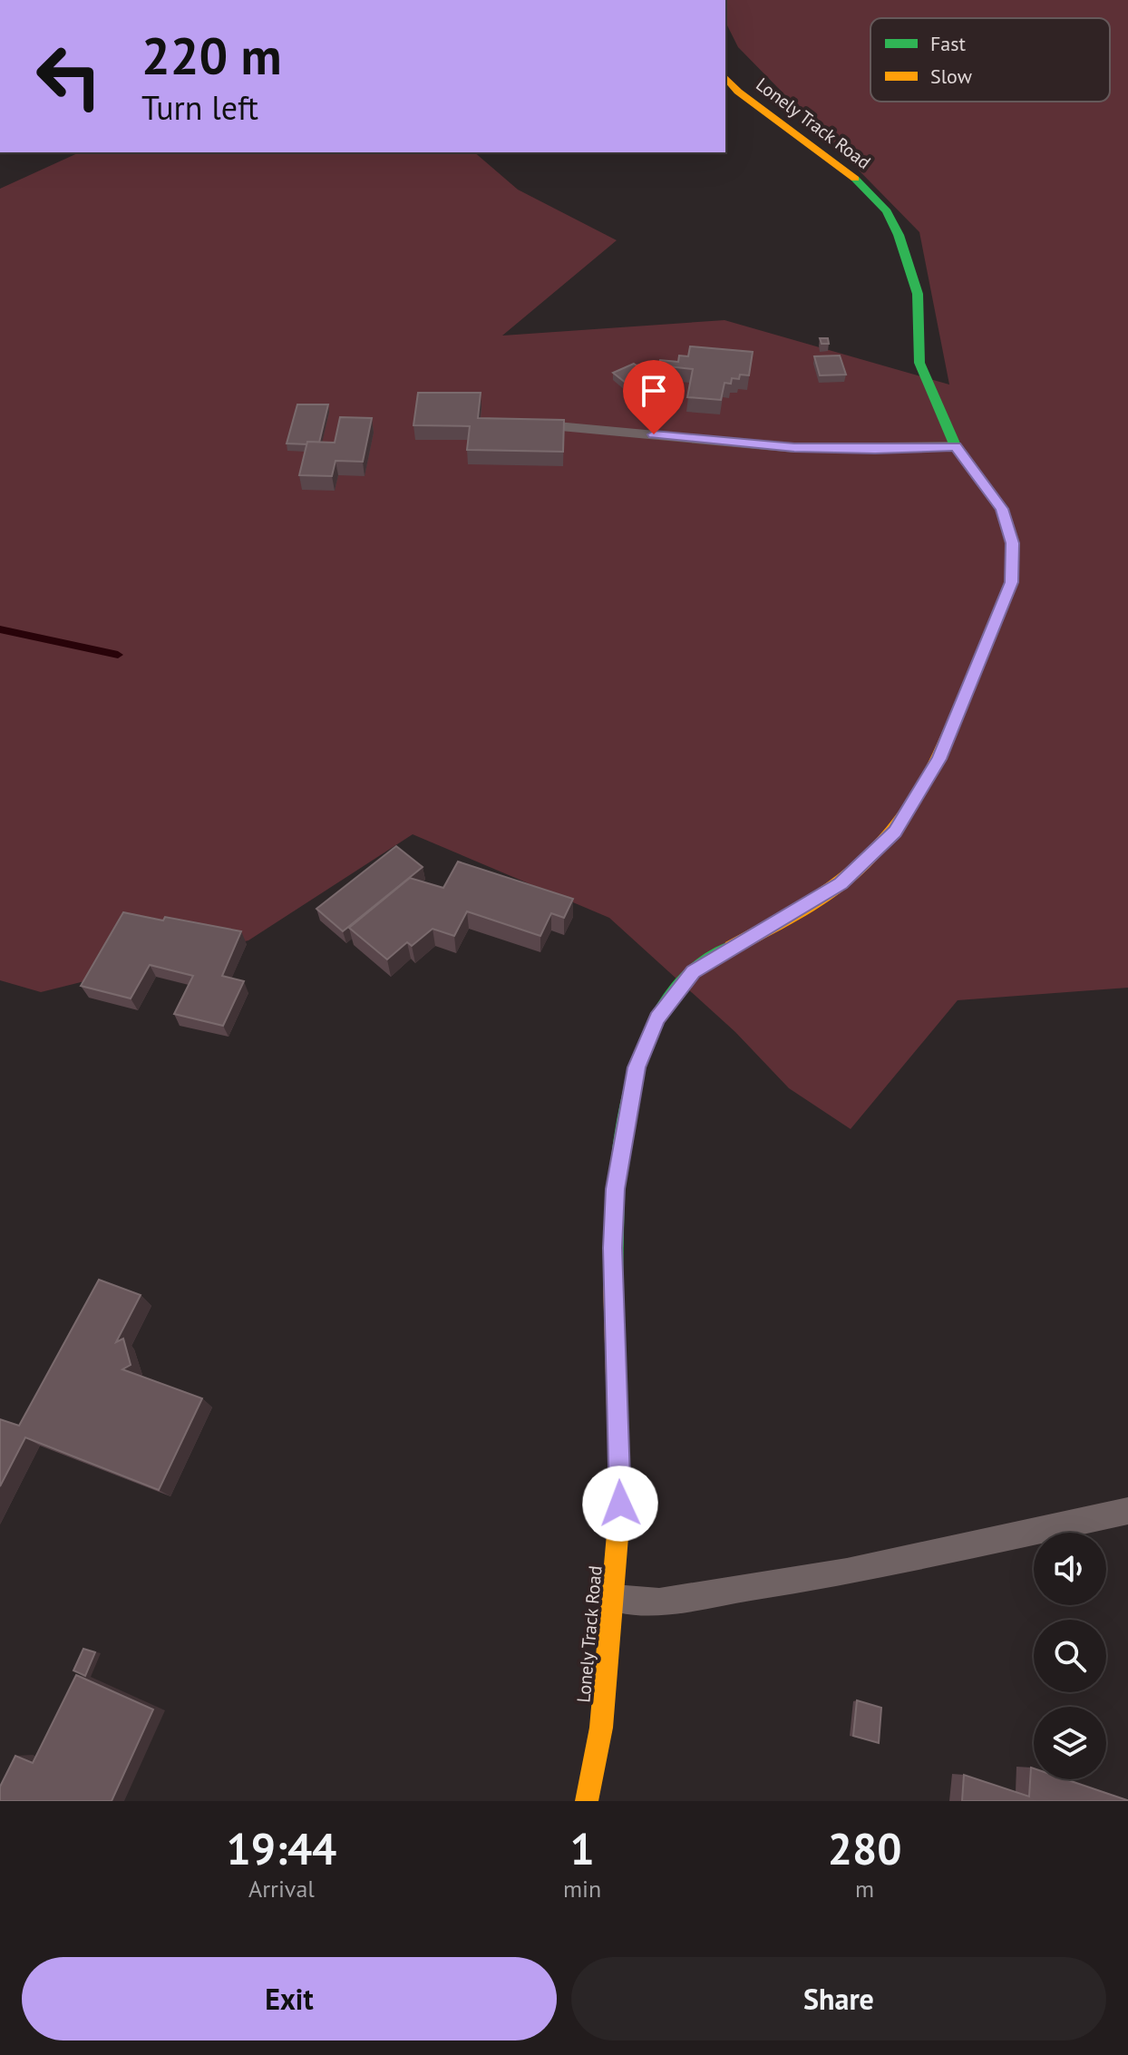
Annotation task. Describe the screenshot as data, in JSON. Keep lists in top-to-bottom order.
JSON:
{
  "streets": {
    "street": ["Lonely Track Road"]
  },
  "legend": ["Fast", "Slow"],
  "page": {
    "turn": ["220 m", "Turn left"],
    "eta": [
      "19:44",
      "Arrival",
      "1",
      "min",
      "280",
      "m"
    ],
    "buttons": ["Exit", "Share"]
  }
}
